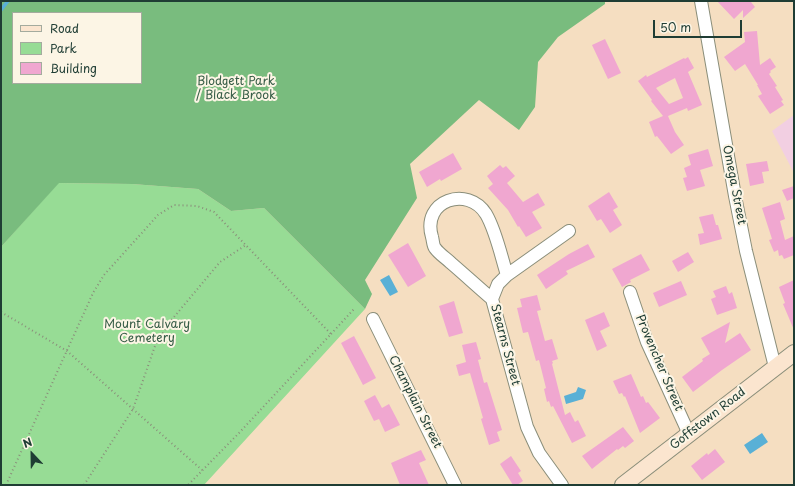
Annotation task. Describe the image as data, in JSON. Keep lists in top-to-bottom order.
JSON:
{
  "streets": {
    "main road": ["Goffstown Road"],
    "street": [
      "Omega Street",
      "Stearns Street",
      "Provencher Street",
      "Champlain Street"
    ]
  },
  "crossings": [
    ["Omega Street", "Goffstown Road"],
    ["Provencher Street", "Goffstown Road"]
  ],
  "parks": ["Blodgett Park / Black Brook", "Mount Calvary Cemetery"],
  "legend": ["Road", "Park", "Building"],
  "scale_bar": "50 m",
  "north": "top"
}
